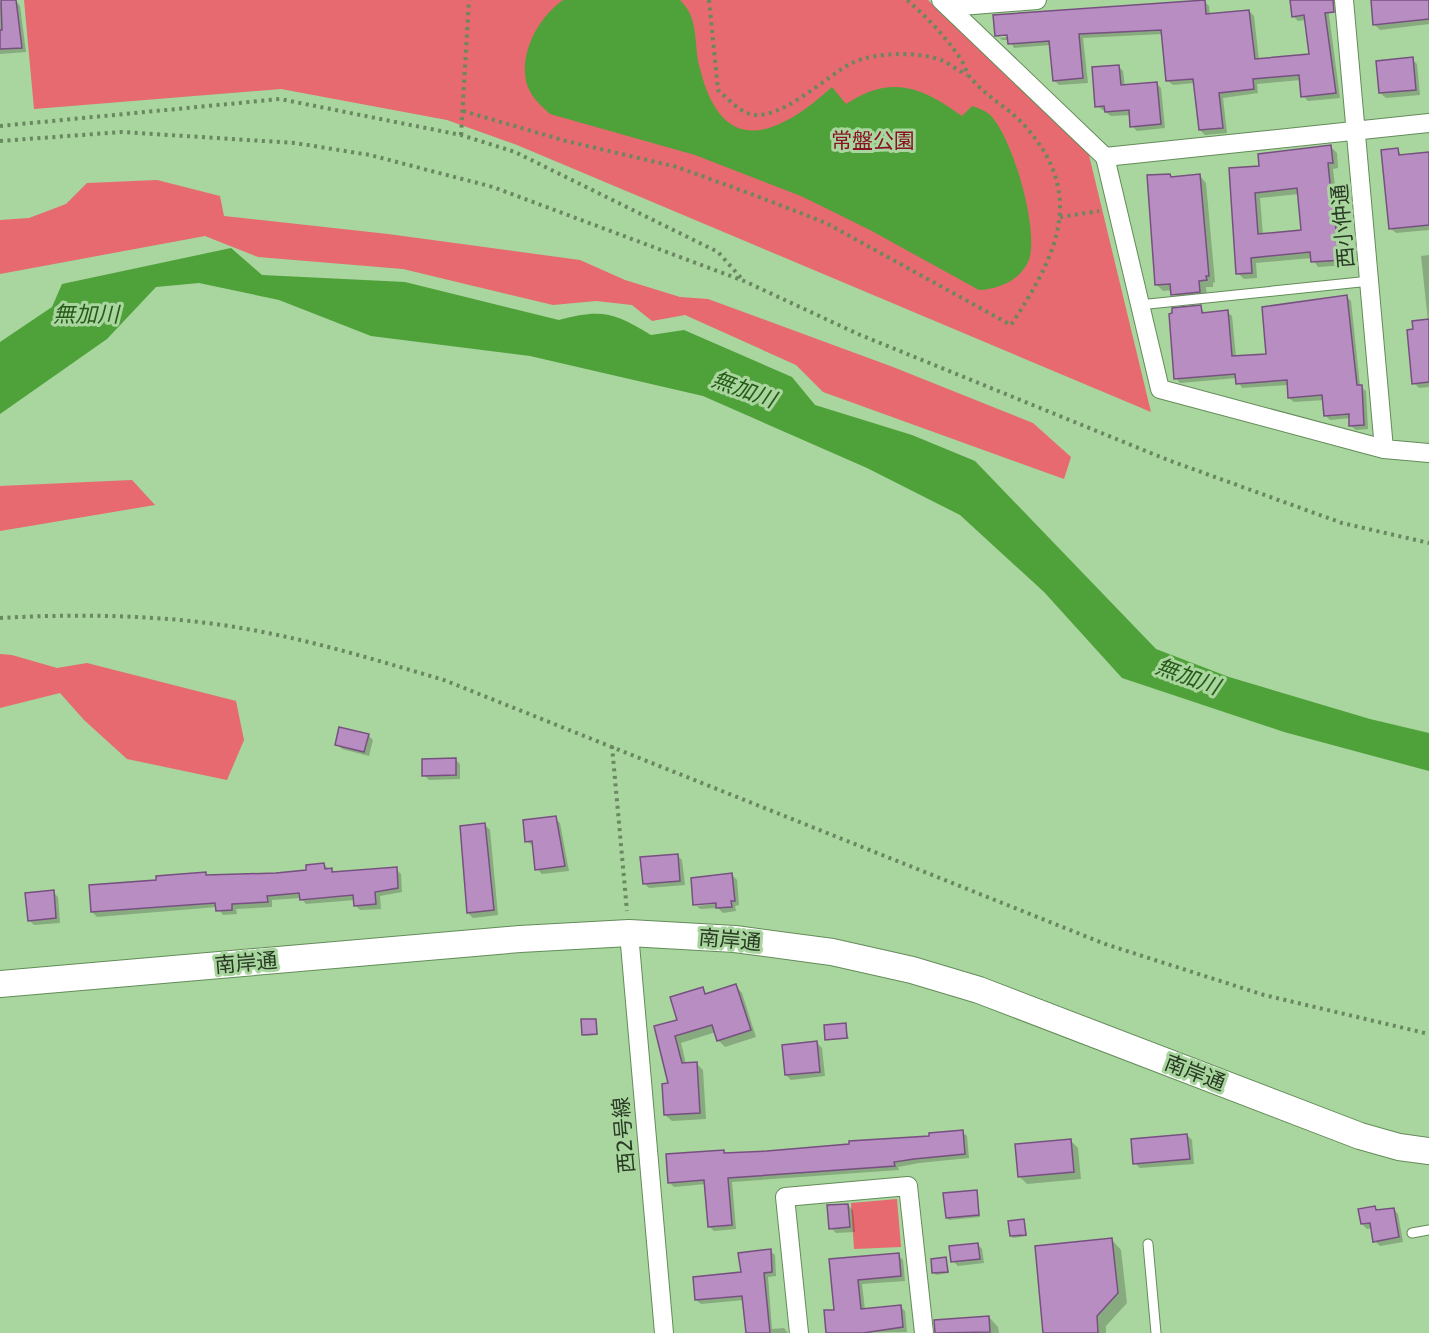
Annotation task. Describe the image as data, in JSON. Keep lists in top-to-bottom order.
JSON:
{
  "streets": {
    "main road": ["南岸通"],
    "street": ["西小仲通", "西2号線"]
  },
  "crossings": [
    ["南岸通", "西2号線"]
  ],
  "water": ["無加川"],
  "parks": ["常盤公園"]
}
